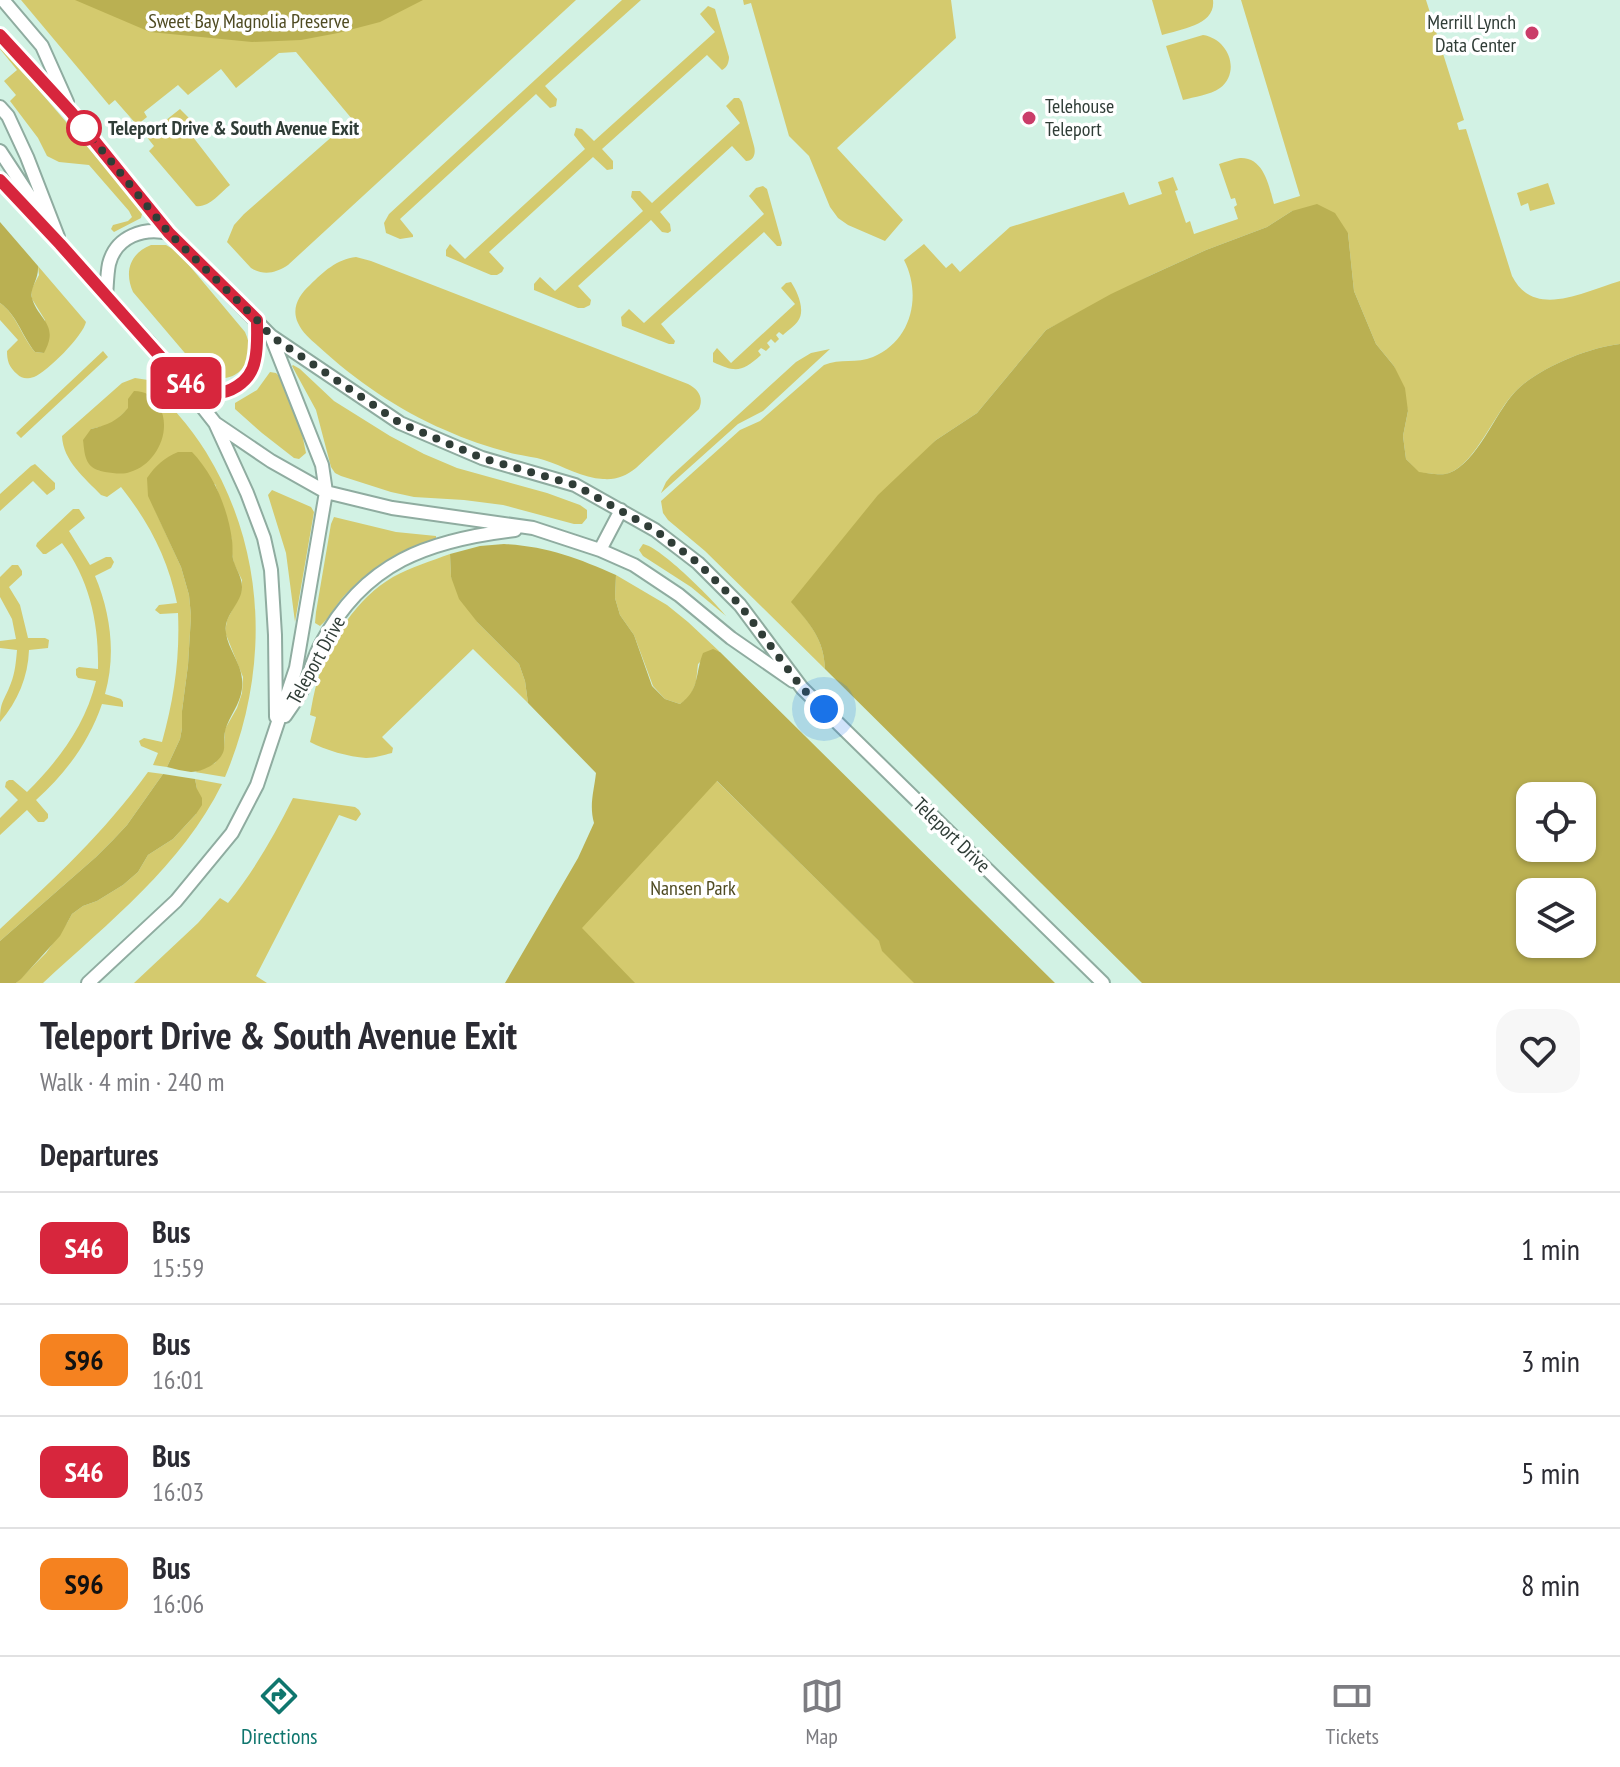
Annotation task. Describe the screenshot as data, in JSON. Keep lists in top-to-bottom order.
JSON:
{
  "streets": {
    "lane": ["Teleport Drive"]
  },
  "parks": ["Sweet Bay Magnolia Preserve", "Nansen Park"],
  "places": ["Merrill Lynch Data Center", "Telehouse Teleport", "Teleport Drive & South Avenue Exit"],
  "lines": ["bus line S46"],
  "page": {
    "on_map": "S46",
    "heading": [
      ["Teleport Drive & South Avenue Exit", "Walk · 4 min · 240 m"],
      "Departures"
    ],
    "list": [
      {
        "mark": "S46",
        "name": "Bus",
        "note": "15:59",
        "value": "1 min"
      },
      {
        "mark": "S96",
        "name": "Bus",
        "note": "16:01",
        "value": "3 min"
      },
      {
        "mark": "S46",
        "name": "Bus",
        "note": "16:03",
        "value": "5 min"
      },
      {
        "mark": "S96",
        "name": "Bus",
        "note": "16:06",
        "value": "8 min"
      }
    ],
    "tabs": ["Directions", "Map", "Tickets"]
  }
}
